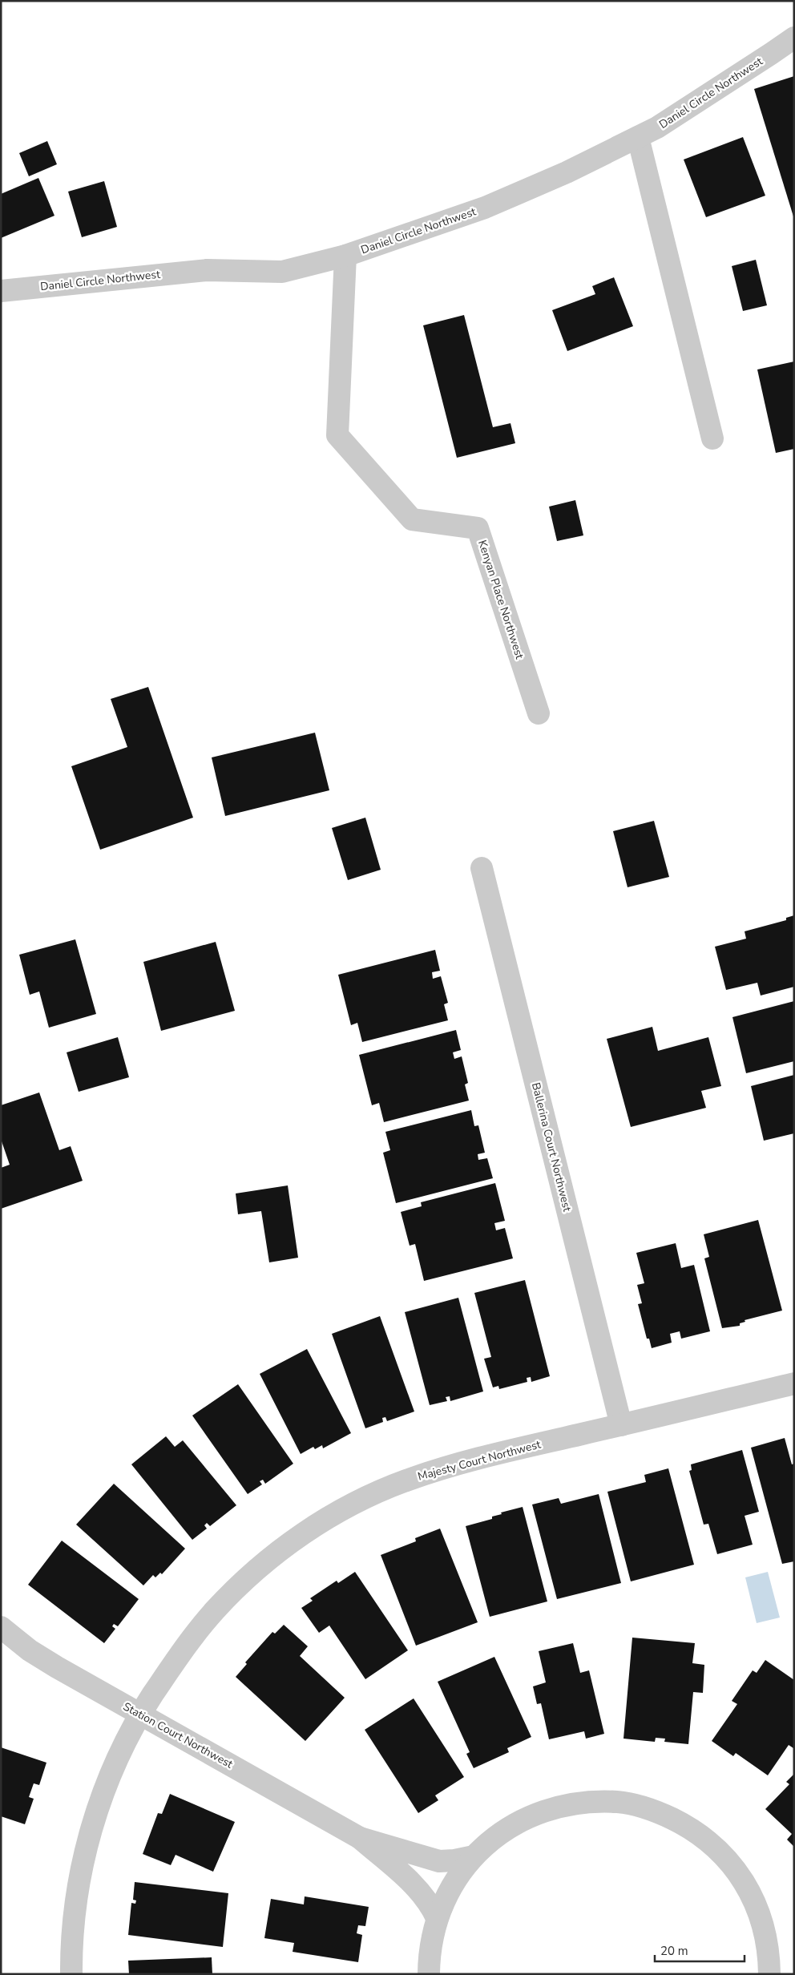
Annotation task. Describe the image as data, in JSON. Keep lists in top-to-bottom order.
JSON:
{
  "streets": {
    "street": [
      "Daniel Circle Northwest",
      "Kenyan Place Northwest",
      "Ballerina Court Northwest",
      "Majesty Court Northwest",
      "Station Court Northwest"
    ]
  },
  "crossings": [
    ["Daniel Circle Northwest", "Kenyan Place Northwest"],
    ["Ballerina Court Northwest", "Majesty Court Northwest"],
    ["Majesty Court Northwest", "Station Court Northwest"]
  ],
  "scale_bar": "20 m"
}
